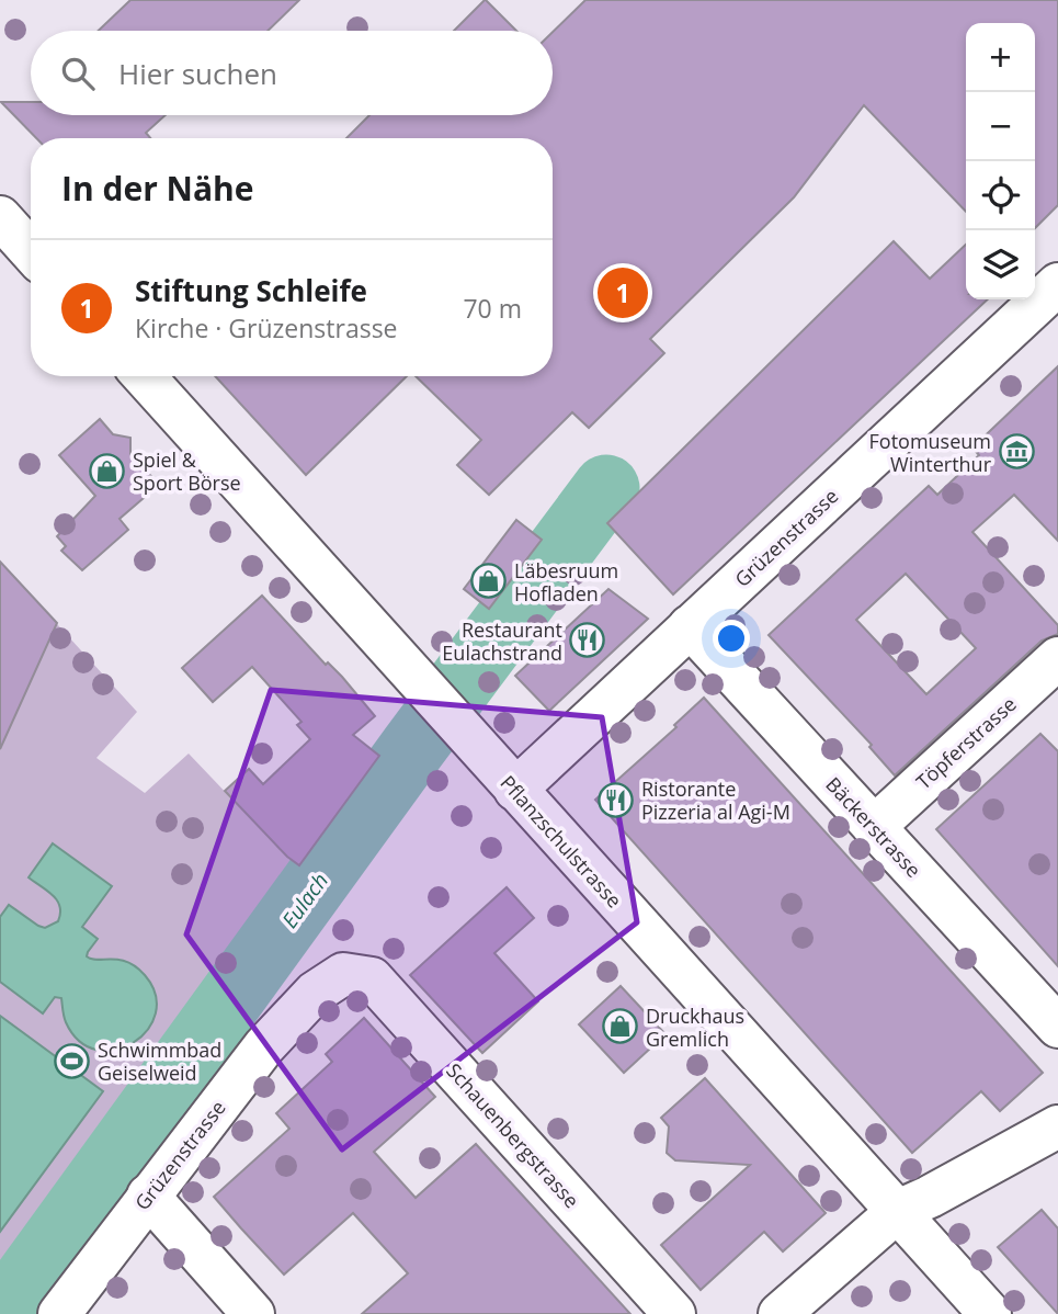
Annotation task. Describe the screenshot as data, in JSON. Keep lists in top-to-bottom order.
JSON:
{
  "streets": {
    "street": [
      "Grüzenstrasse",
      "Töpferstrasse",
      "Bäckerstrasse",
      "Pflanzschulstrasse",
      "Schauenbergstrasse"
    ]
  },
  "crossings": [
    ["Grüzenstrasse", "Bäckerstrasse"],
    ["Grüzenstrasse", "Pflanzschulstrasse"],
    ["Grüzenstrasse", "Schauenbergstrasse"],
    ["Töpferstrasse", "Bäckerstrasse"]
  ],
  "water": ["Eulach"],
  "places": {
    "museum": ["Fotomuseum Winterthur"],
    "shop": ["Spiel & Sport Börse", "Läbesruum Hofladen", "Druckhaus Gremlich"],
    "restaurant": ["Restaurant Eulachstrand", "Ristorante Pizzeria al Agi-M"],
    "sports": ["Schwimmbad Geiselweid"]
  },
  "page": {
    "map_buttons": ["+", "−"],
    "search": "Hier suchen",
    "heading": "In der Nähe",
    "list": [
      {
        "mark": "1",
        "name": "Stiftung Schleife",
        "note": "Kirche · Grüzenstrasse",
        "value": "70 m"
      }
    ],
    "pins": "1"
  }
}
